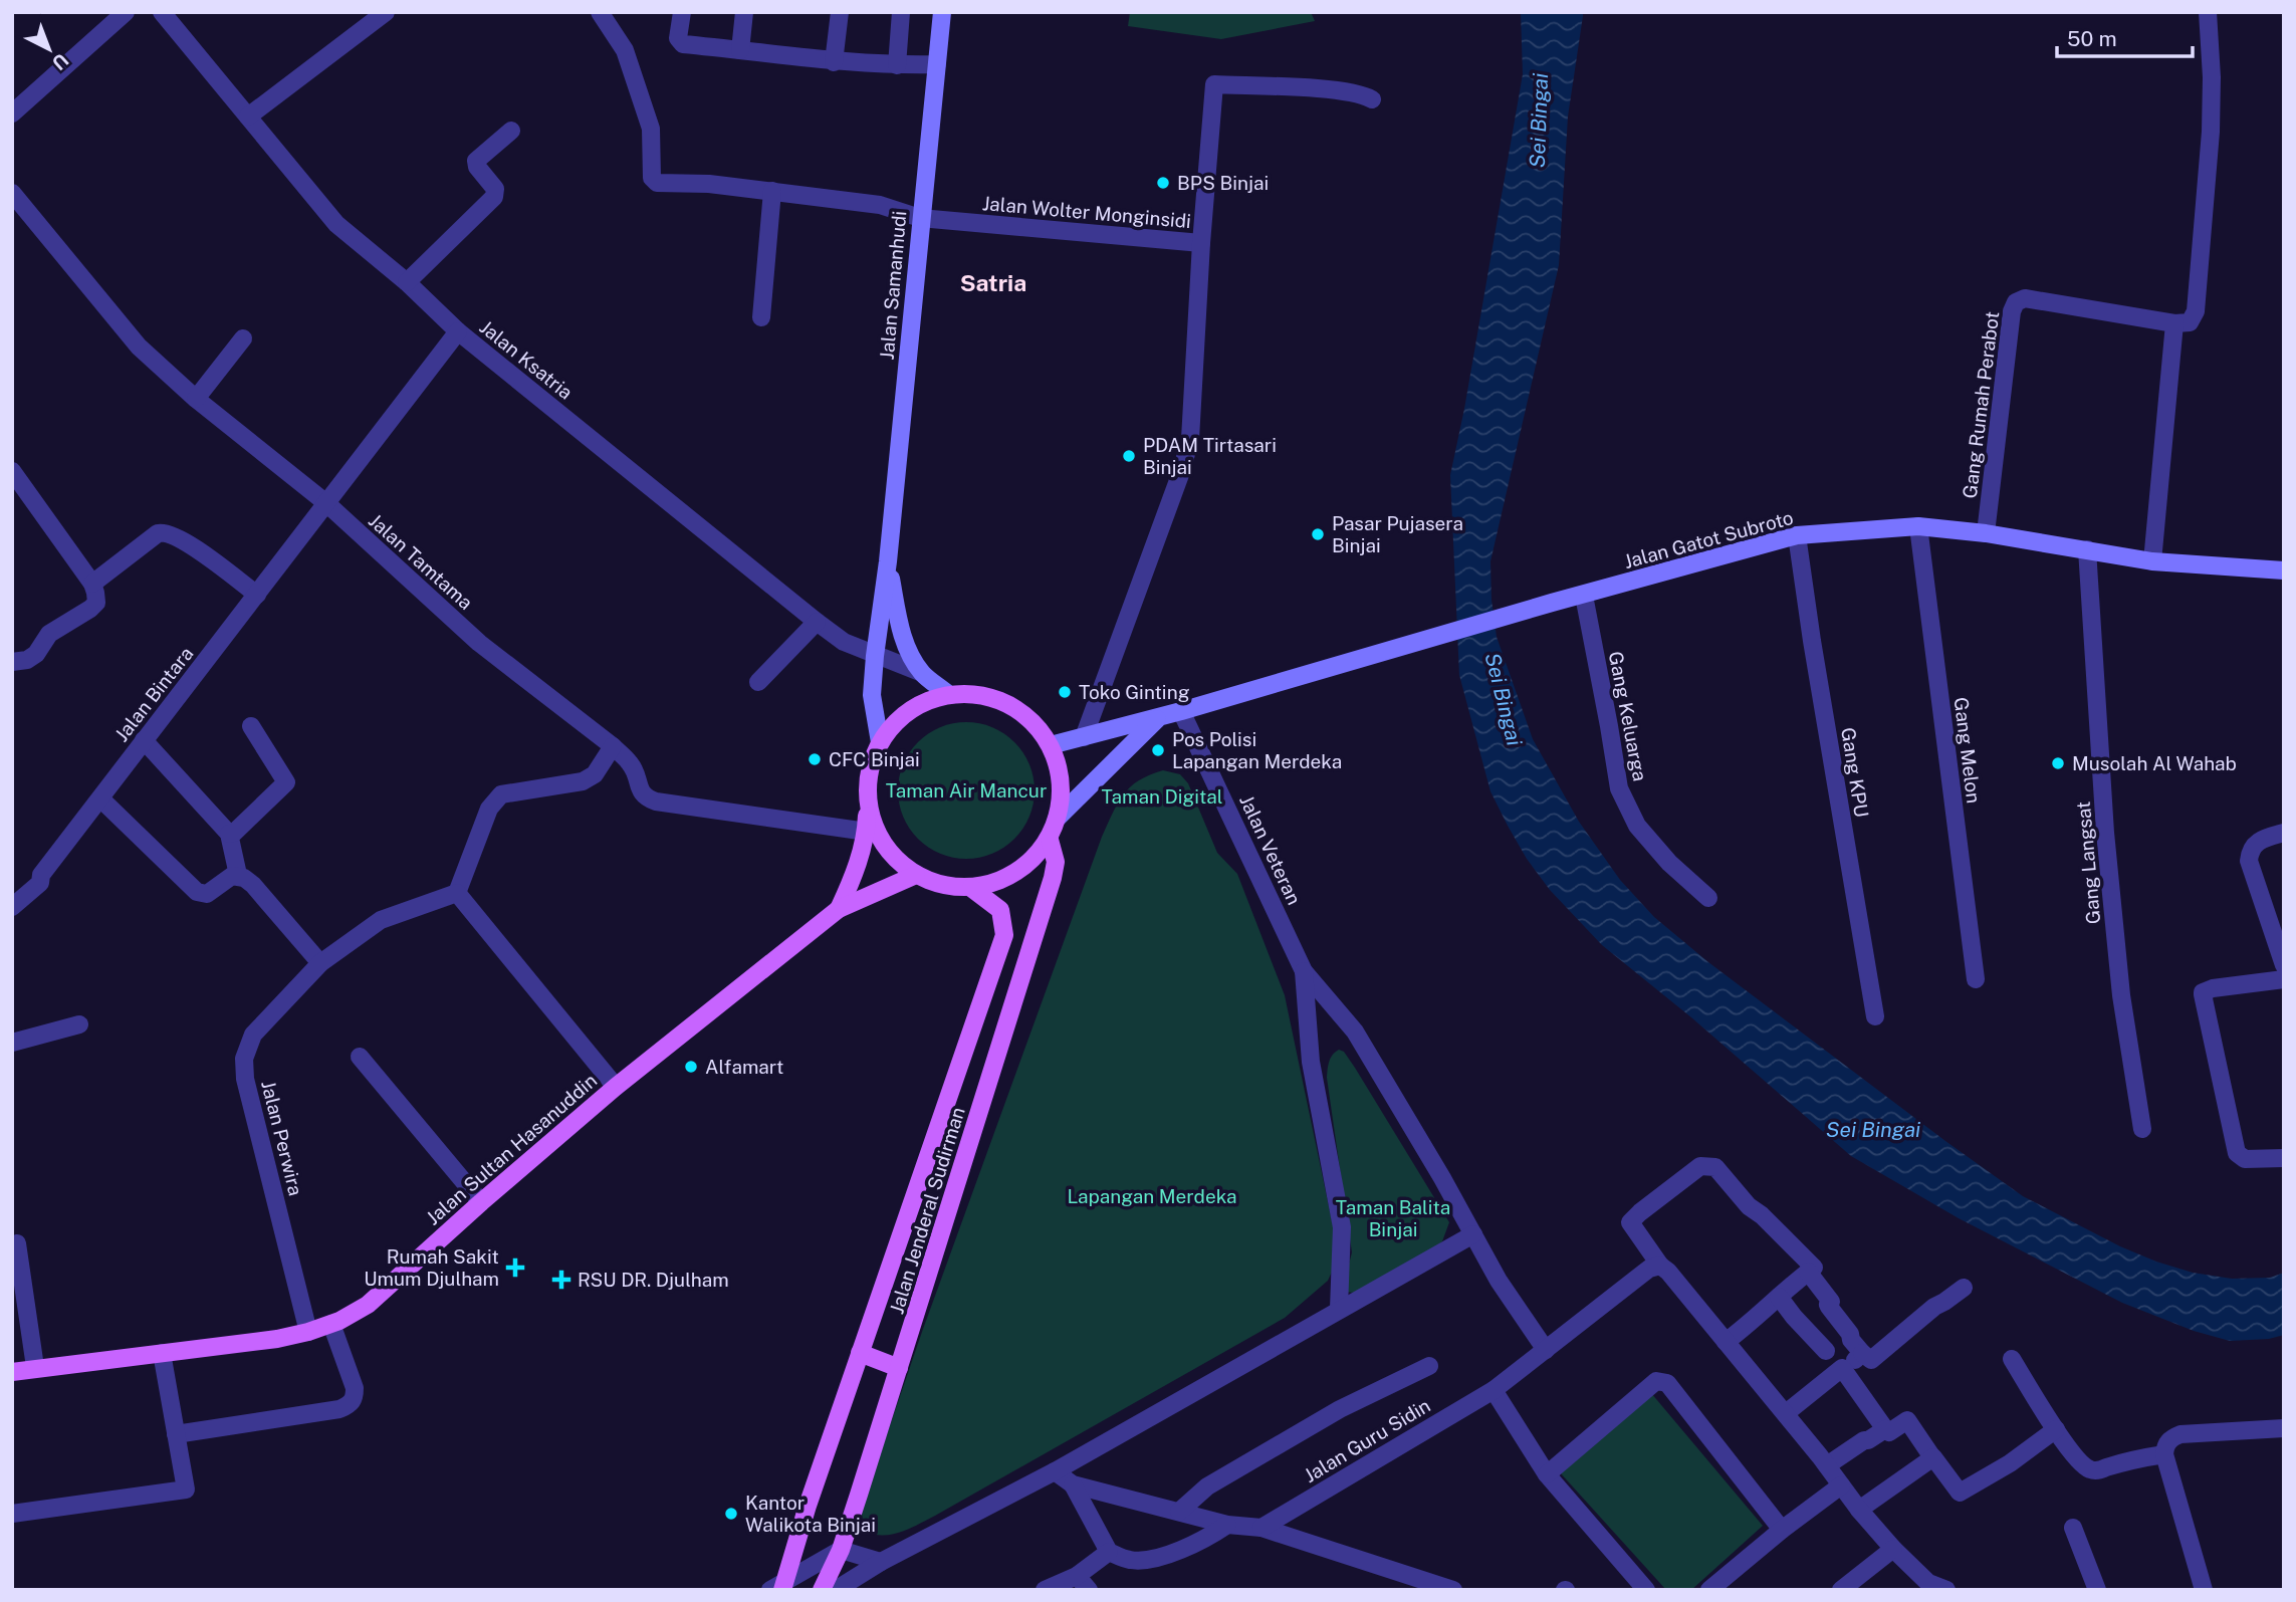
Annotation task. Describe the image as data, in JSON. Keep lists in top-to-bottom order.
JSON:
{
  "streets": {
    "main road": [
      "Jalan Samanhudi",
      "Jalan Gatot Subroto",
      "Jalan Sultan Hasanuddin",
      "Jalan Jenderal Sudirman"
    ],
    "street": [
      "Jalan Wolter Monginsidi",
      "Jalan Ksatria",
      "Gang Rumah Perabot",
      "Jalan Tamtama",
      "Jalan Bintara",
      "Gang Keluarga",
      "Gang Melon",
      "Gang KPU",
      "Jalan Veteran",
      "Gang Langsat",
      "Jalan Perwira",
      "Jalan Guru Sidin"
    ]
  },
  "crossings": [
    ["Jalan Wolter Monginsidi", "Jalan Samanhudi"],
    ["Jalan Wolter Monginsidi", "Jalan Gatot Subroto"],
    ["Jalan Samanhudi", "Jalan Ksatria"],
    ["Jalan Samanhudi", "Jalan Gatot Subroto"],
    ["Jalan Samanhudi", "Jalan Sultan Hasanuddin"],
    ["Jalan Samanhudi", "Jalan Jenderal Sudirman"],
    ["Jalan Ksatria", "Jalan Bintara"],
    ["Gang Rumah Perabot", "Jalan Gatot Subroto"],
    ["Jalan Gatot Subroto", "Gang Keluarga"],
    ["Jalan Gatot Subroto", "Gang Melon"],
    ["Jalan Gatot Subroto", "Gang KPU"],
    ["Jalan Gatot Subroto", "Jalan Veteran"],
    ["Jalan Gatot Subroto", "Gang Langsat"],
    ["Jalan Gatot Subroto", "Jalan Sultan Hasanuddin"],
    ["Jalan Gatot Subroto", "Jalan Jenderal Sudirman"],
    ["Jalan Tamtama", "Jalan Bintara"],
    ["Jalan Tamtama", "Jalan Sultan Hasanuddin"],
    ["Jalan Perwira", "Jalan Sultan Hasanuddin"],
    ["Jalan Sultan Hasanuddin", "Jalan Jenderal Sudirman"]
  ],
  "districts": ["Satria"],
  "water": ["Sei Bingai"],
  "parks": [
    "Taman Air Mancur",
    "Taman Digital",
    "Lapangan Merdeka",
    "Taman Balita Binjai"
  ],
  "places": {
    "other": [
      "BPS Binjai",
      "PDAM Tirtasari Binjai",
      "Pasar Pujasera Binjai",
      "Toko Ginting",
      "Pos Polisi Lapangan Merdeka",
      "CFC Binjai",
      "Musolah Al Wahab",
      "Alfamart",
      "Kantor Walikota Binjai"
    ],
    "health": ["Rumah Sakit Umum Djulham", "RSU DR. Djulham"]
  },
  "scale_bar": "50 m",
  "north": "bottom right"
}
